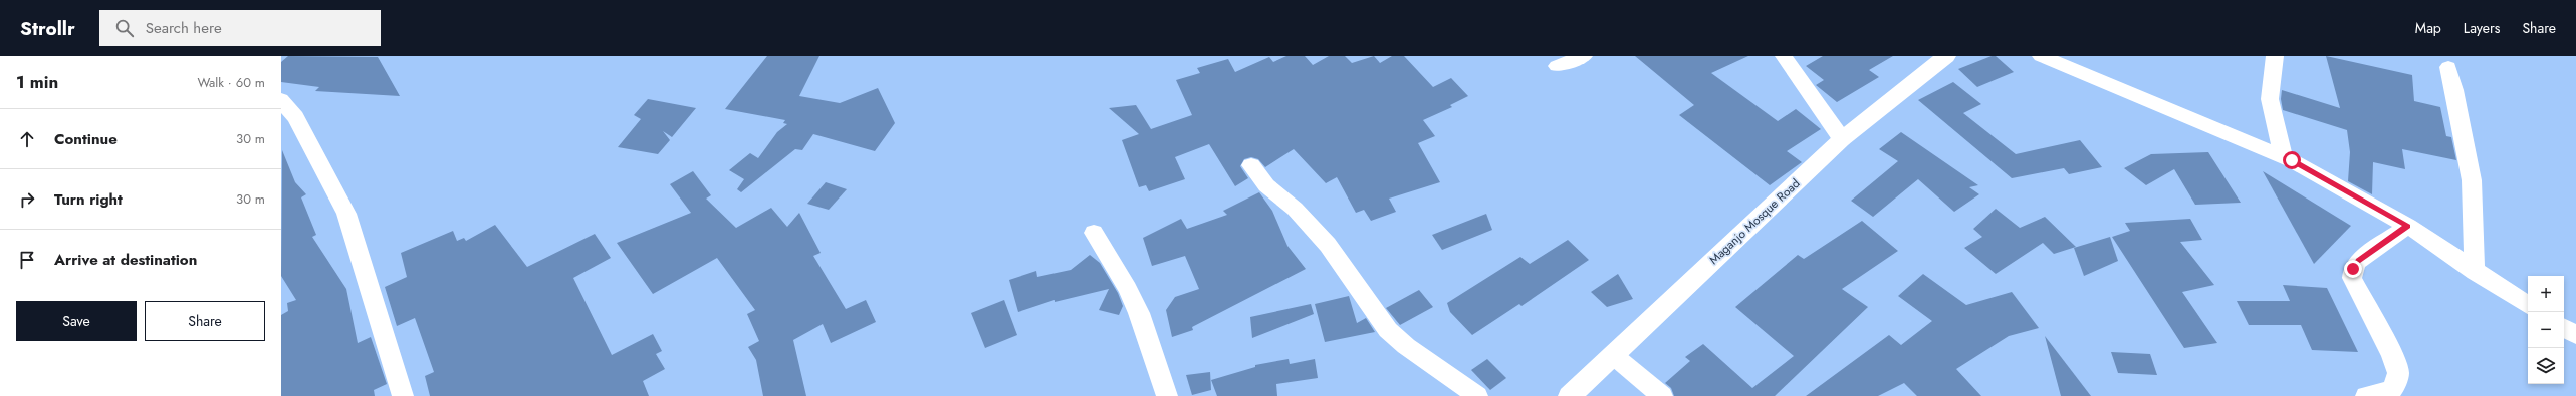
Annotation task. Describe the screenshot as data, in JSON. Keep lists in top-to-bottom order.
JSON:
{
  "streets": {
    "street": ["Maganjo Mosque Road"]
  },
  "page": {
    "header": "Strollr",
    "search": "Search here",
    "nav": ["Map", "Layers", "Share"],
    "heading": ["1 min", "Walk · 60 m"],
    "list": [
      ["Continue", "30 m"],
      ["Turn right", "30 m"],
      "Arrive at destination"
    ],
    "map_buttons": ["+", "−"],
    "buttons": ["Save", "Share"]
  }
}
